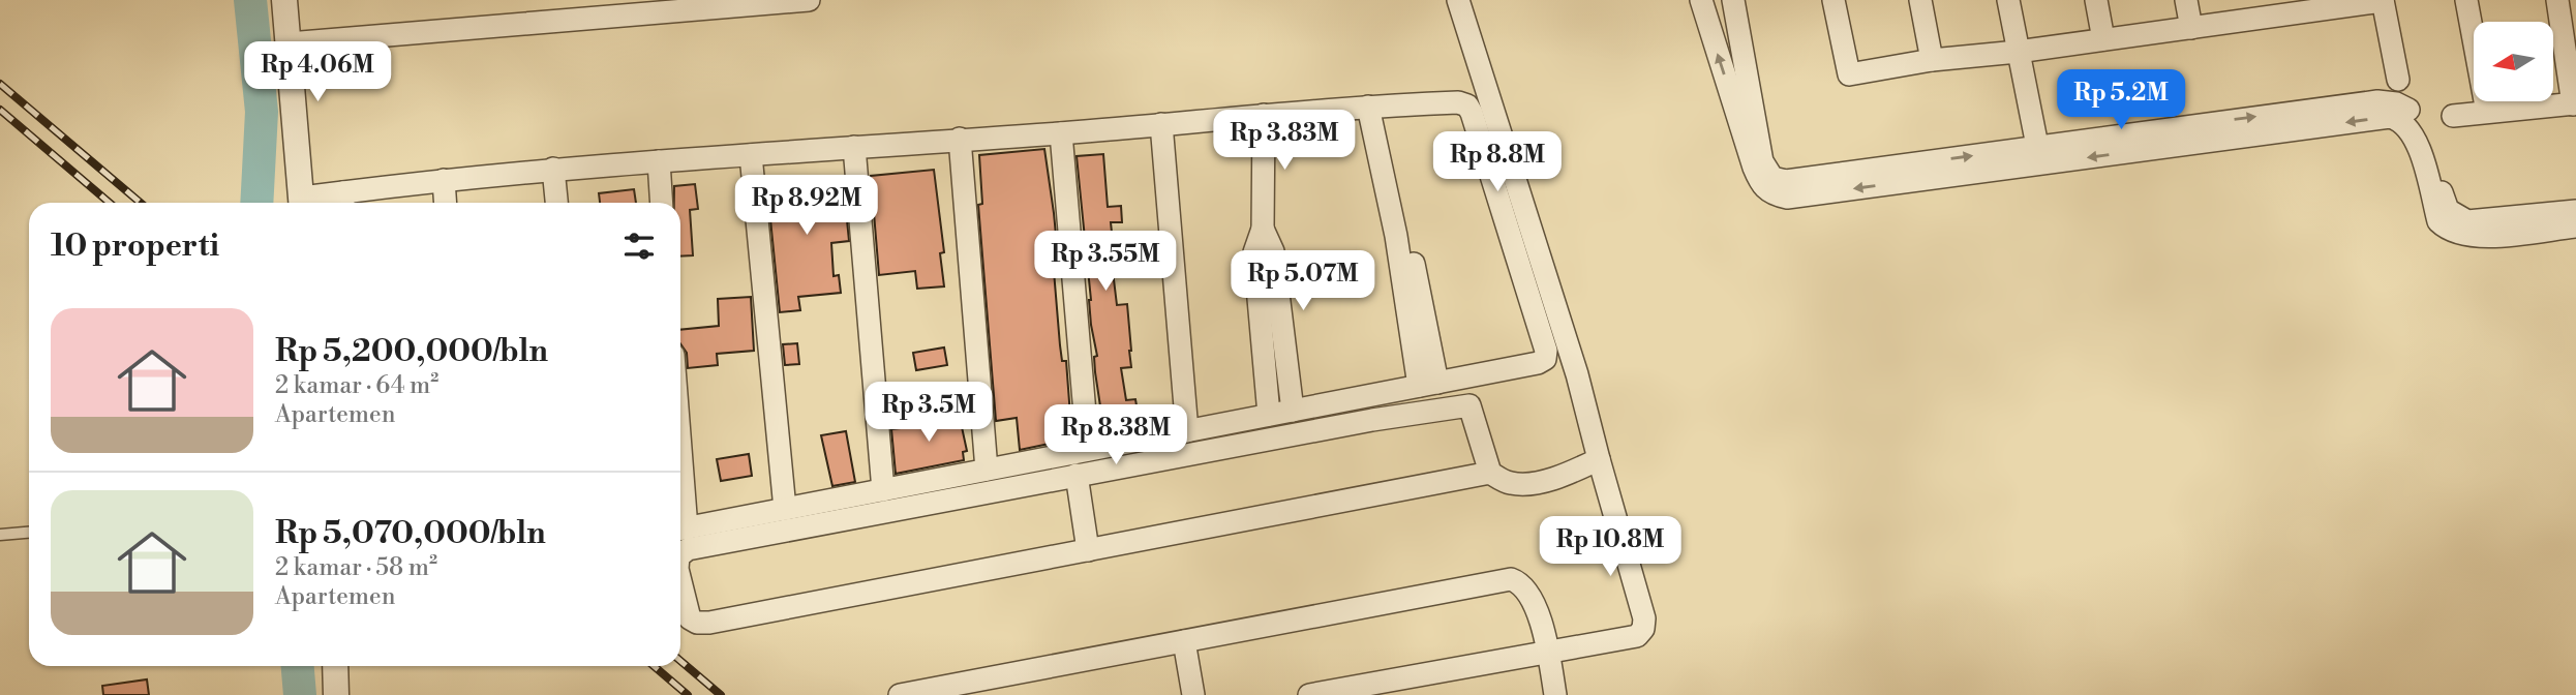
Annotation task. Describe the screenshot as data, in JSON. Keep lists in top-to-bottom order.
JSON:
{
  "north": "left",
  "page": {
    "price": [
      "Rp 4.06M",
      "Rp 5.2M",
      "Rp 3.83M",
      "Rp 8.8M",
      "Rp 8.92M",
      "Rp 3.55M",
      "Rp 5.07M",
      "Rp 3.5M",
      "Rp 8.38M",
      "Rp 10.8M"
    ],
    "heading": "10 properti",
    "list": [
      {
        "name": "Rp 5,200,000/bln",
        "note": "2 kamar · 64 m² · Apartemen"
      },
      {
        "name": "Rp 5,070,000/bln",
        "note": "2 kamar · 58 m² · Apartemen"
      }
    ]
  }
}
